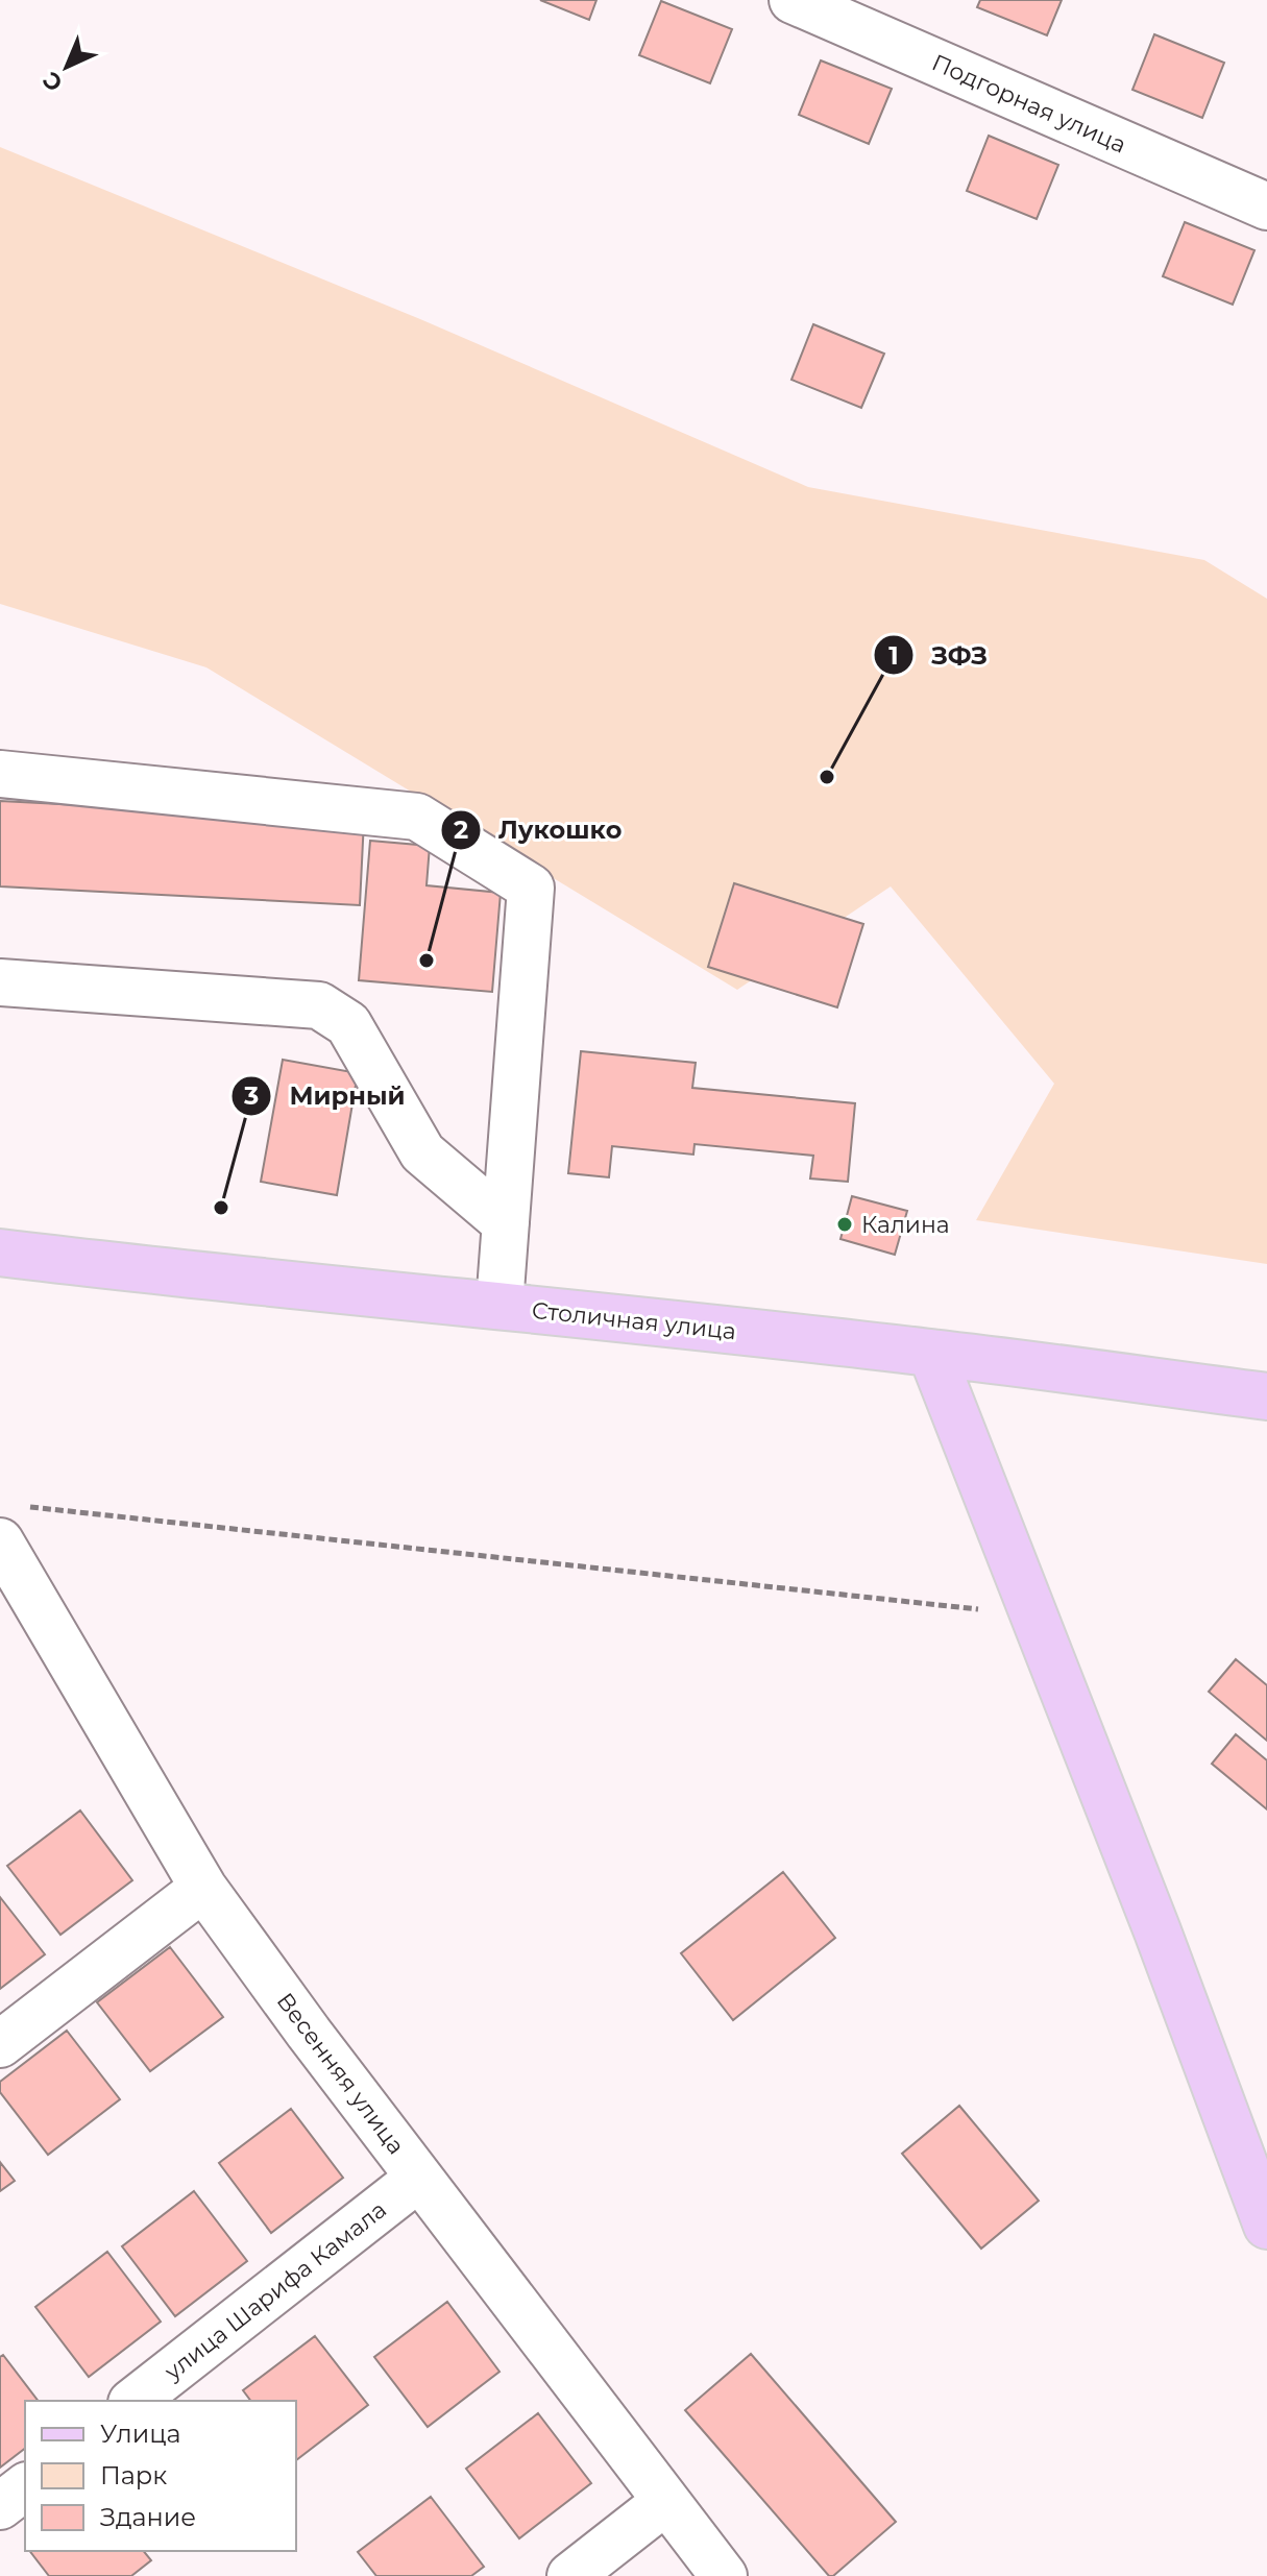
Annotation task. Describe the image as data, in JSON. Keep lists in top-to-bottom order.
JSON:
{
  "streets": {
    "main road": ["Столичная улица"],
    "street": ["Подгорная улица", "Весенняя улица", "улица Шарифа Камала"]
  },
  "crossings": [
    ["Весенняя улица", "улица Шарифа Камала"]
  ],
  "places": [
    "ЗФЗ",
    "Лукошко",
    "Мирный",
    "Калина"
  ],
  "legend": ["Улица", "Парк", "Здание"],
  "north": "bottom left"
}
